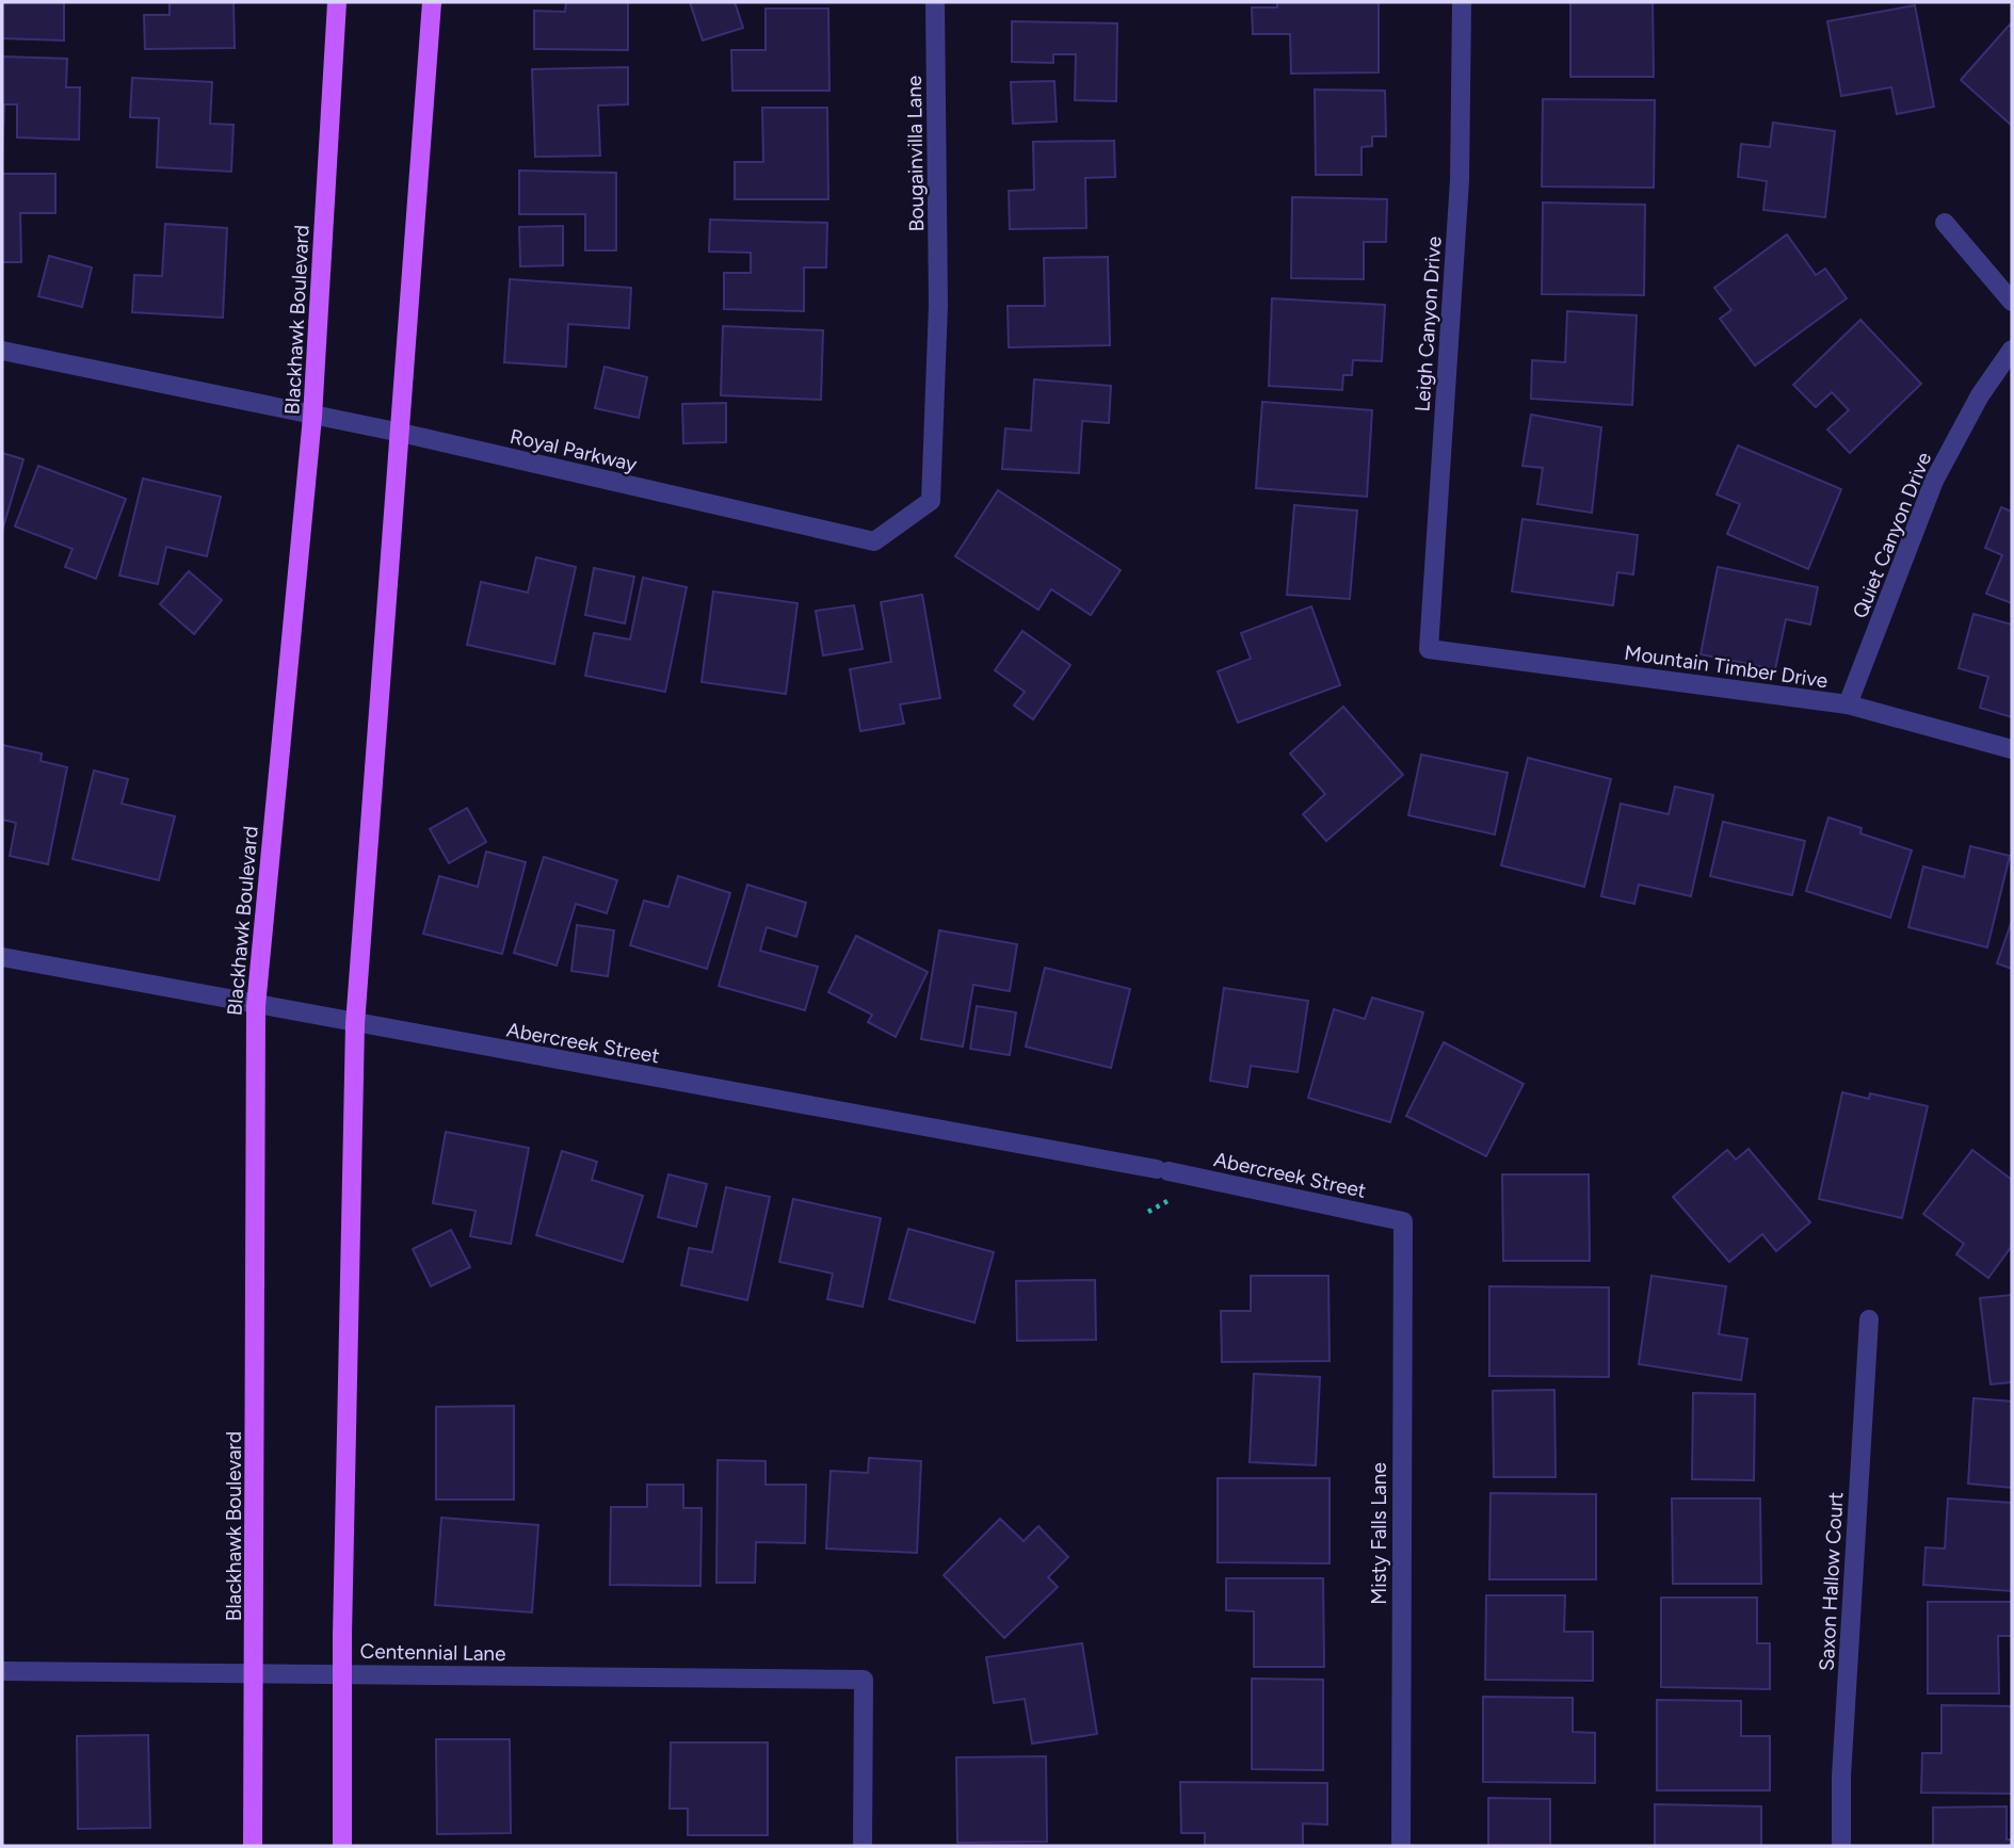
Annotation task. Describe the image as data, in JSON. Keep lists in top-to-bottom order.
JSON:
{
  "streets": {
    "main road": ["Blackhawk Boulevard"],
    "street": [
      "Bougainvilla Lane",
      "Leigh Canyon Drive",
      "Royal Parkway",
      "Quiet Canyon Drive",
      "Mountain Timber Drive",
      "Abercreek Street",
      "Misty Falls Lane",
      "Saxon Hallow Court",
      "Centennial Lane"
    ]
  },
  "crossings": [
    ["Bougainvilla Lane", "Royal Parkway"],
    ["Blackhawk Boulevard", "Royal Parkway"],
    ["Blackhawk Boulevard", "Abercreek Street"],
    ["Blackhawk Boulevard", "Centennial Lane"],
    ["Leigh Canyon Drive", "Mountain Timber Drive"],
    ["Quiet Canyon Drive", "Mountain Timber Drive"],
    ["Abercreek Street", "Misty Falls Lane"]
  ]
}
